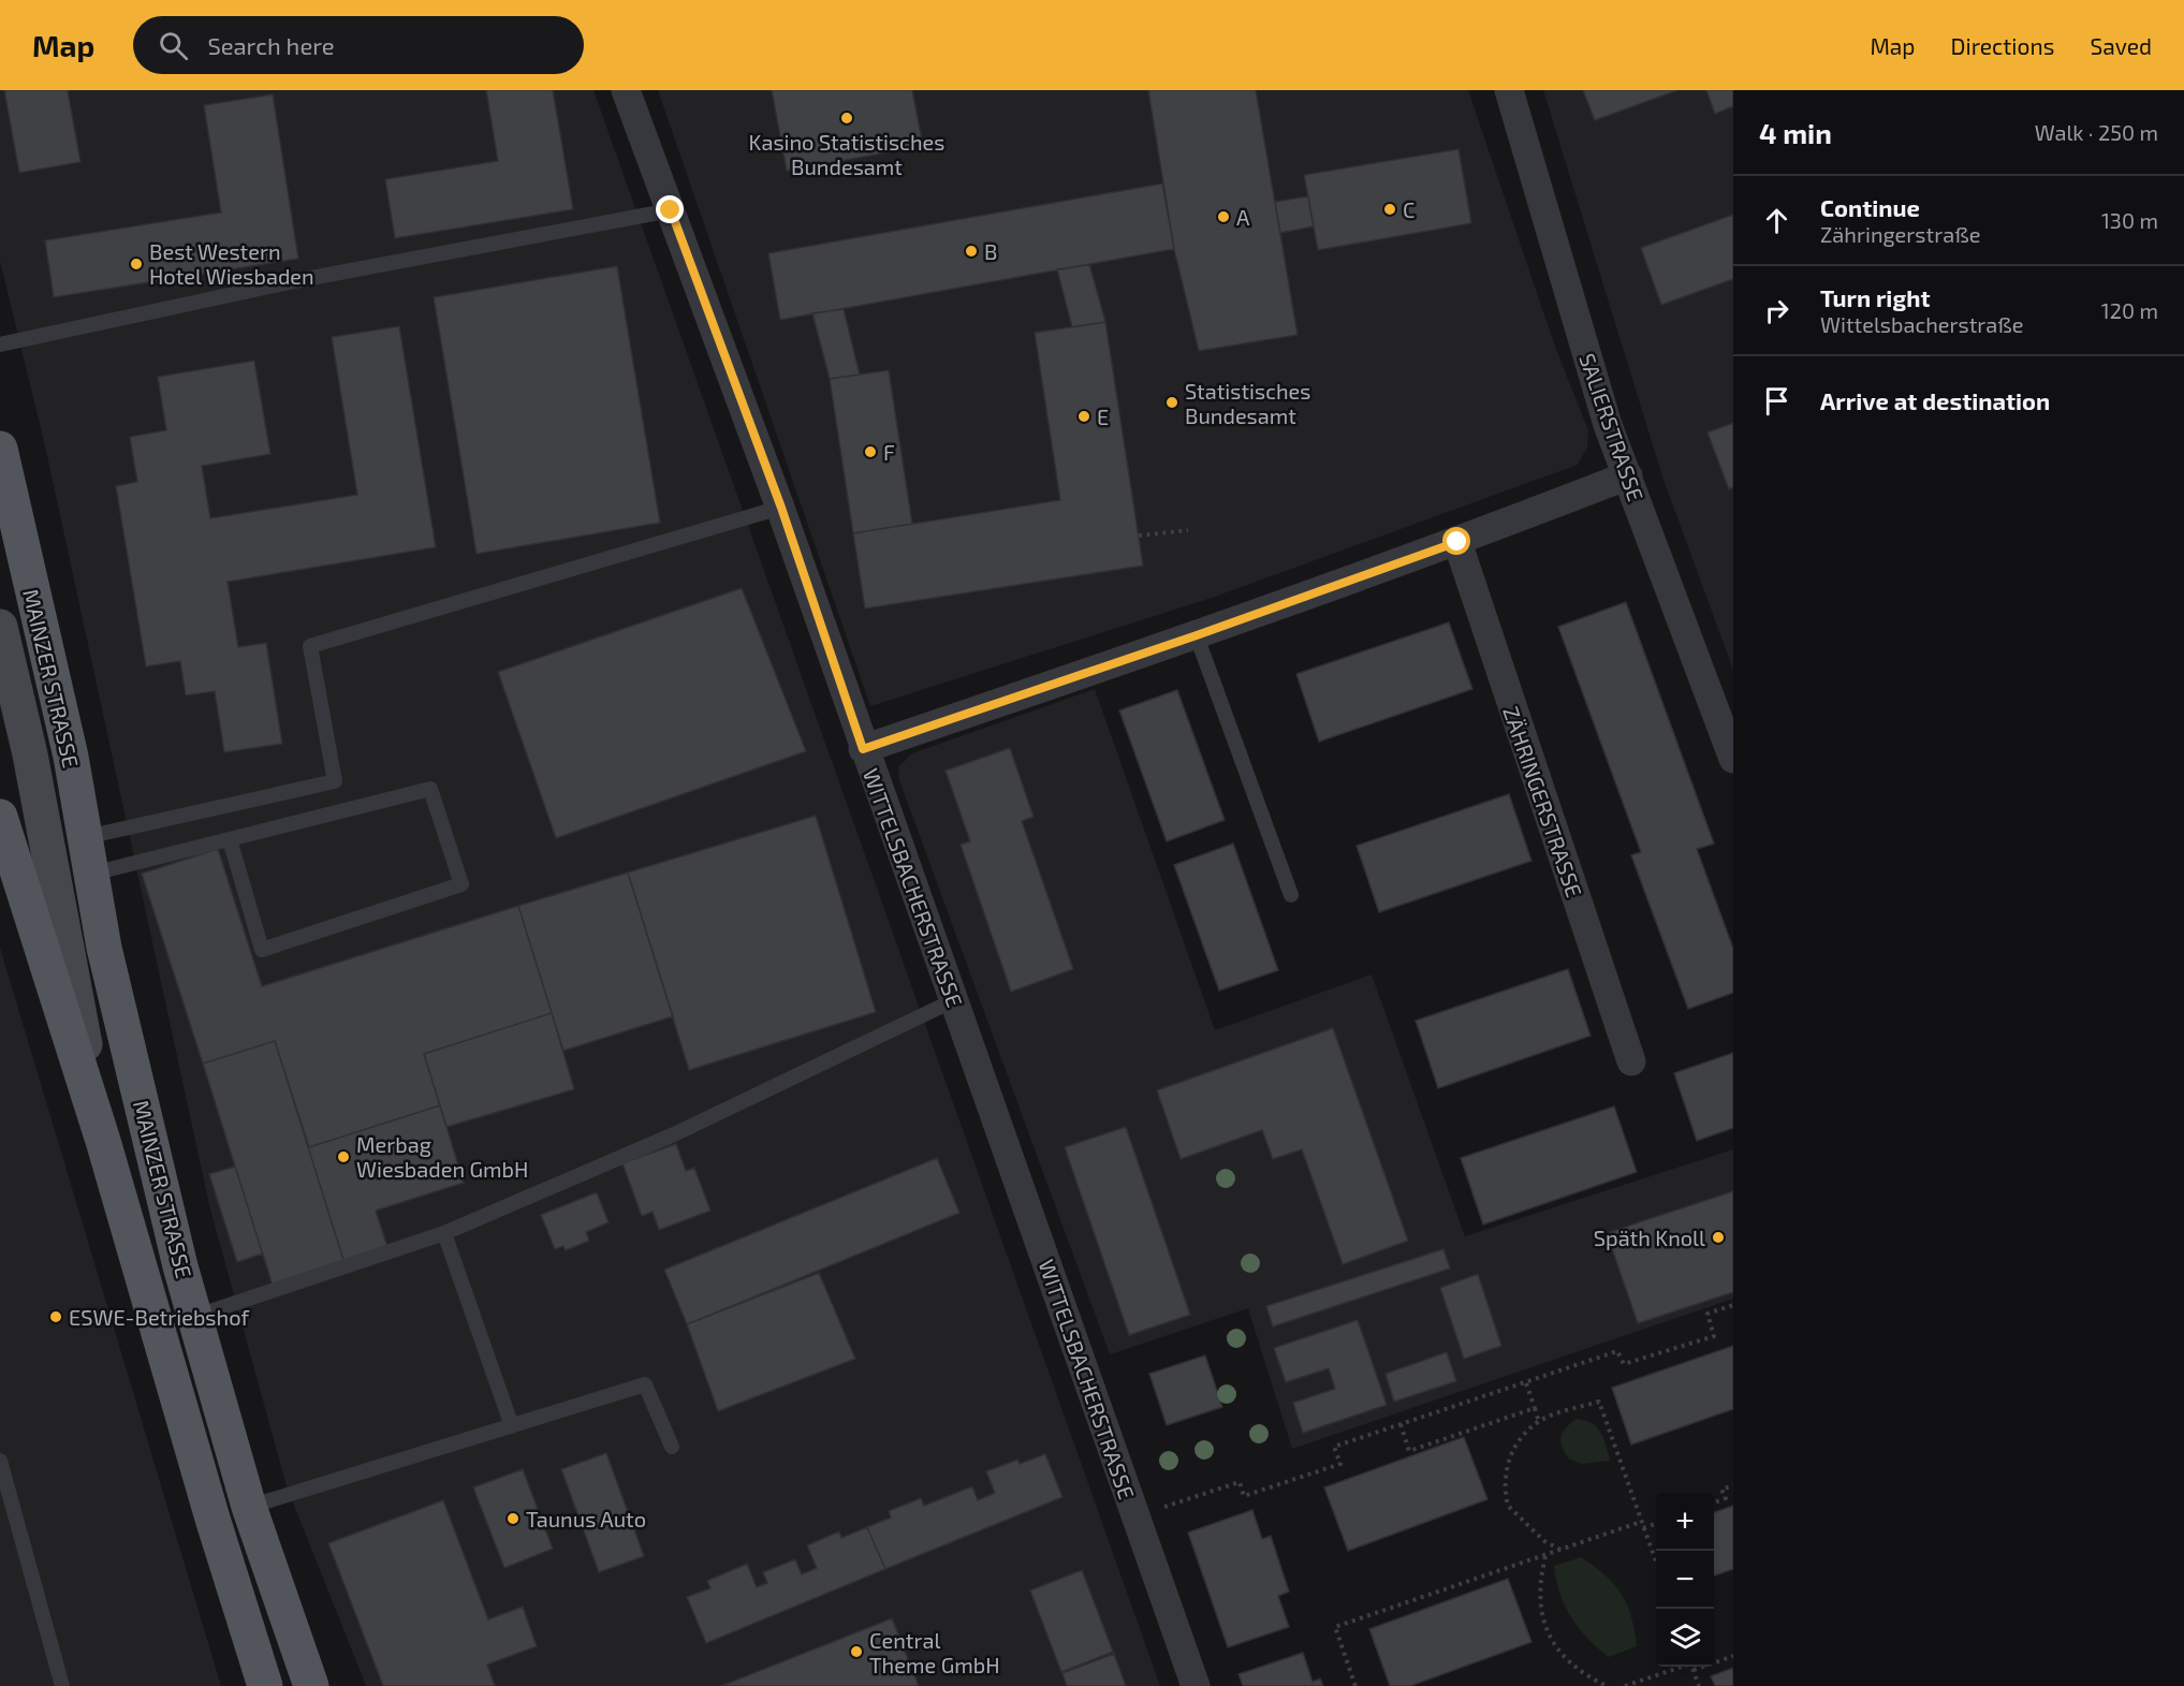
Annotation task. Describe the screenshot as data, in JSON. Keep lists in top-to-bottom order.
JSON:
{
  "streets": {
    "main road": ["MAINZER STRASSE"],
    "street": ["SALIERSTRASSE", "ZÄHRINGERSTRASSE", "WITTELSBACHERSTRASSE"]
  },
  "places": [
    "Kasino Statistisches Bundesamt",
    "C",
    "A",
    "B",
    "Best Western Hotel Wiesbaden",
    "Statistisches Bundesamt",
    "E",
    "F",
    "Merbag Wiesbaden GmbH",
    "Späth Knoll",
    "ESWE-Betriebshof",
    "Taunus Auto",
    "Central Theme GmbH"
  ],
  "page": {
    "header": "Map",
    "search": "Search here",
    "nav": ["Map", "Directions", "Saved"],
    "heading": ["4 min", "Walk · 250 m"],
    "list": [
      ["Continue", "Zähringerstraße", "130 m"],
      ["Turn right", "Wittelsbacherstraße", "120 m"],
      "Arrive at destination"
    ],
    "map_buttons": ["+", "−"]
  }
}
